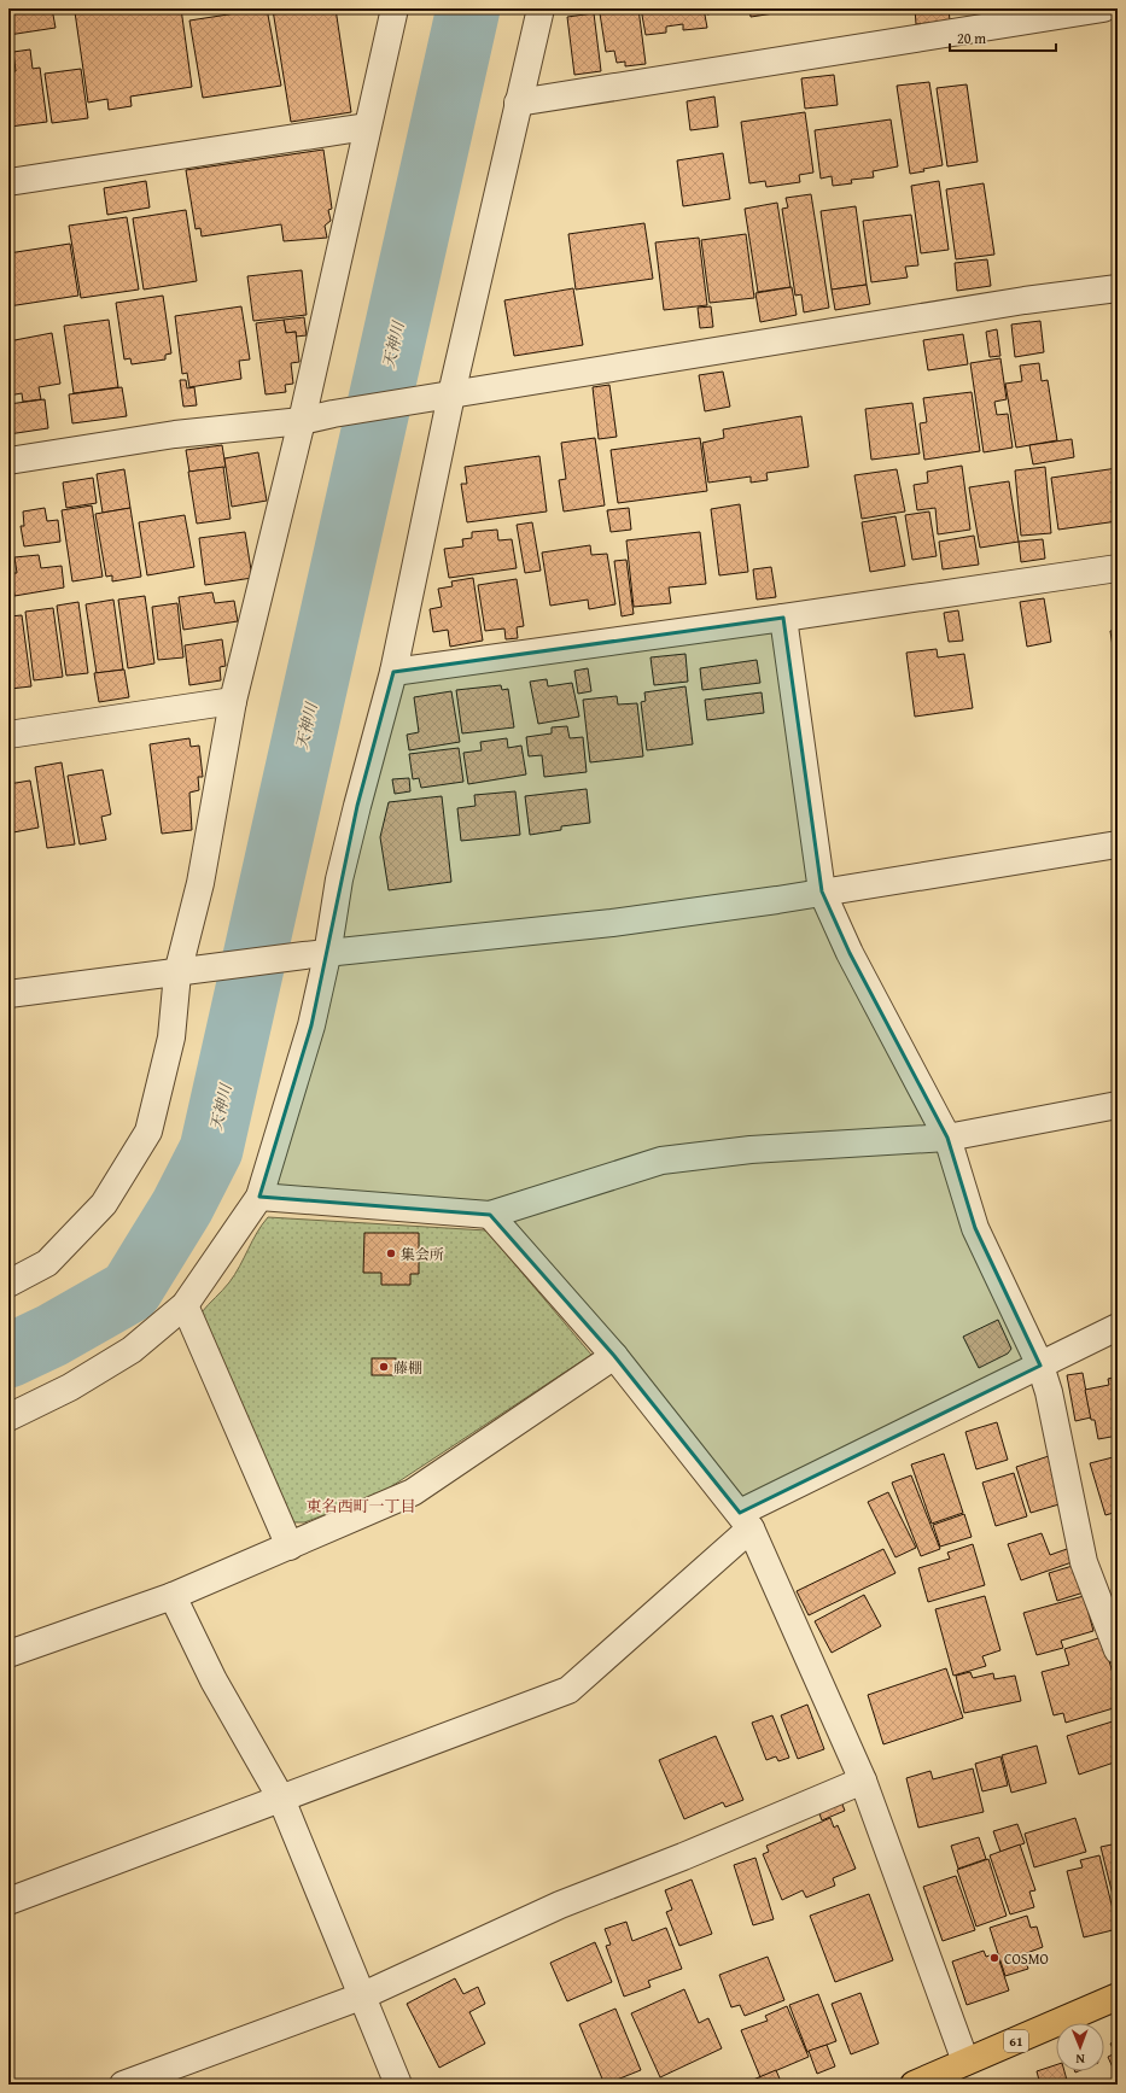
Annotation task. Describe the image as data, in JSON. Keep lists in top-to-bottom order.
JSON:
{
  "streets": {
    "main road": ["61"]
  },
  "districts": ["東名西町一丁目"],
  "water": ["天神川"],
  "places": ["集会所", "藤棚", "COSMO"],
  "scale_bar": "20 m",
  "north": "bottom"
}
